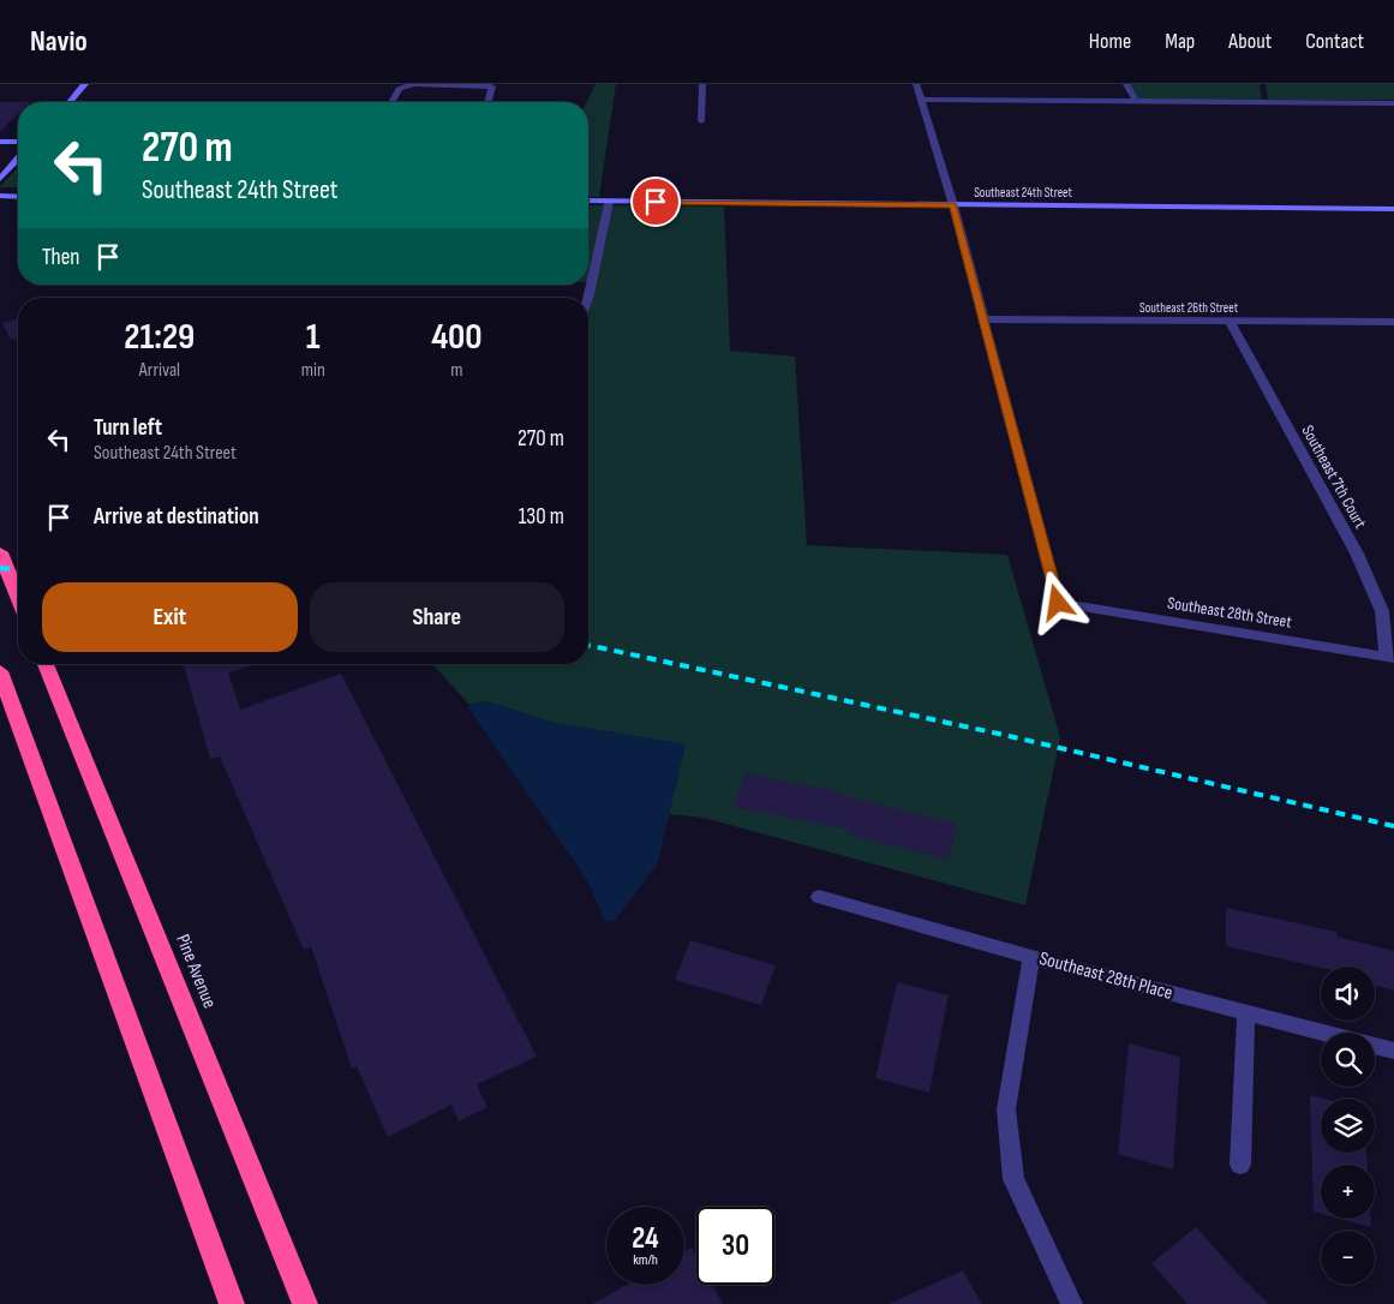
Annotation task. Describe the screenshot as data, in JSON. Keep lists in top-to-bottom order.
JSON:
{
  "streets": {
    "highway": ["Pine Avenue"],
    "street": [
      "Southeast 24th Street",
      "Southeast 26th Street",
      "Southeast 7th Court",
      "Southeast 28th Street",
      "Southeast 28th Place"
    ]
  },
  "crossings": [
    ["Southeast 26th Street", "Southeast 7th Court"],
    ["Southeast 26th Street", "Southeast 28th Street"],
    ["Southeast 7th Court", "Southeast 28th Street"]
  ],
  "page": {
    "header": "Navio",
    "nav": [
      "Home",
      "Map",
      "About",
      "Contact"
    ],
    "turn": ["270 m", "Southeast 24th Street"],
    "then": "Then",
    "eta": [
      "21:29",
      "Arrival",
      "1",
      "min",
      "400",
      "m"
    ],
    "list": [
      {
        "name": "Turn left",
        "note": "Southeast 24th Street",
        "value": "270 m"
      },
      {
        "name": "Arrive at destination",
        "value": "130 m"
      }
    ],
    "buttons": ["Exit", "Share"],
    "map_buttons": ["+", "−"],
    "speed": "24 km/h",
    "limit": "30"
  }
}
